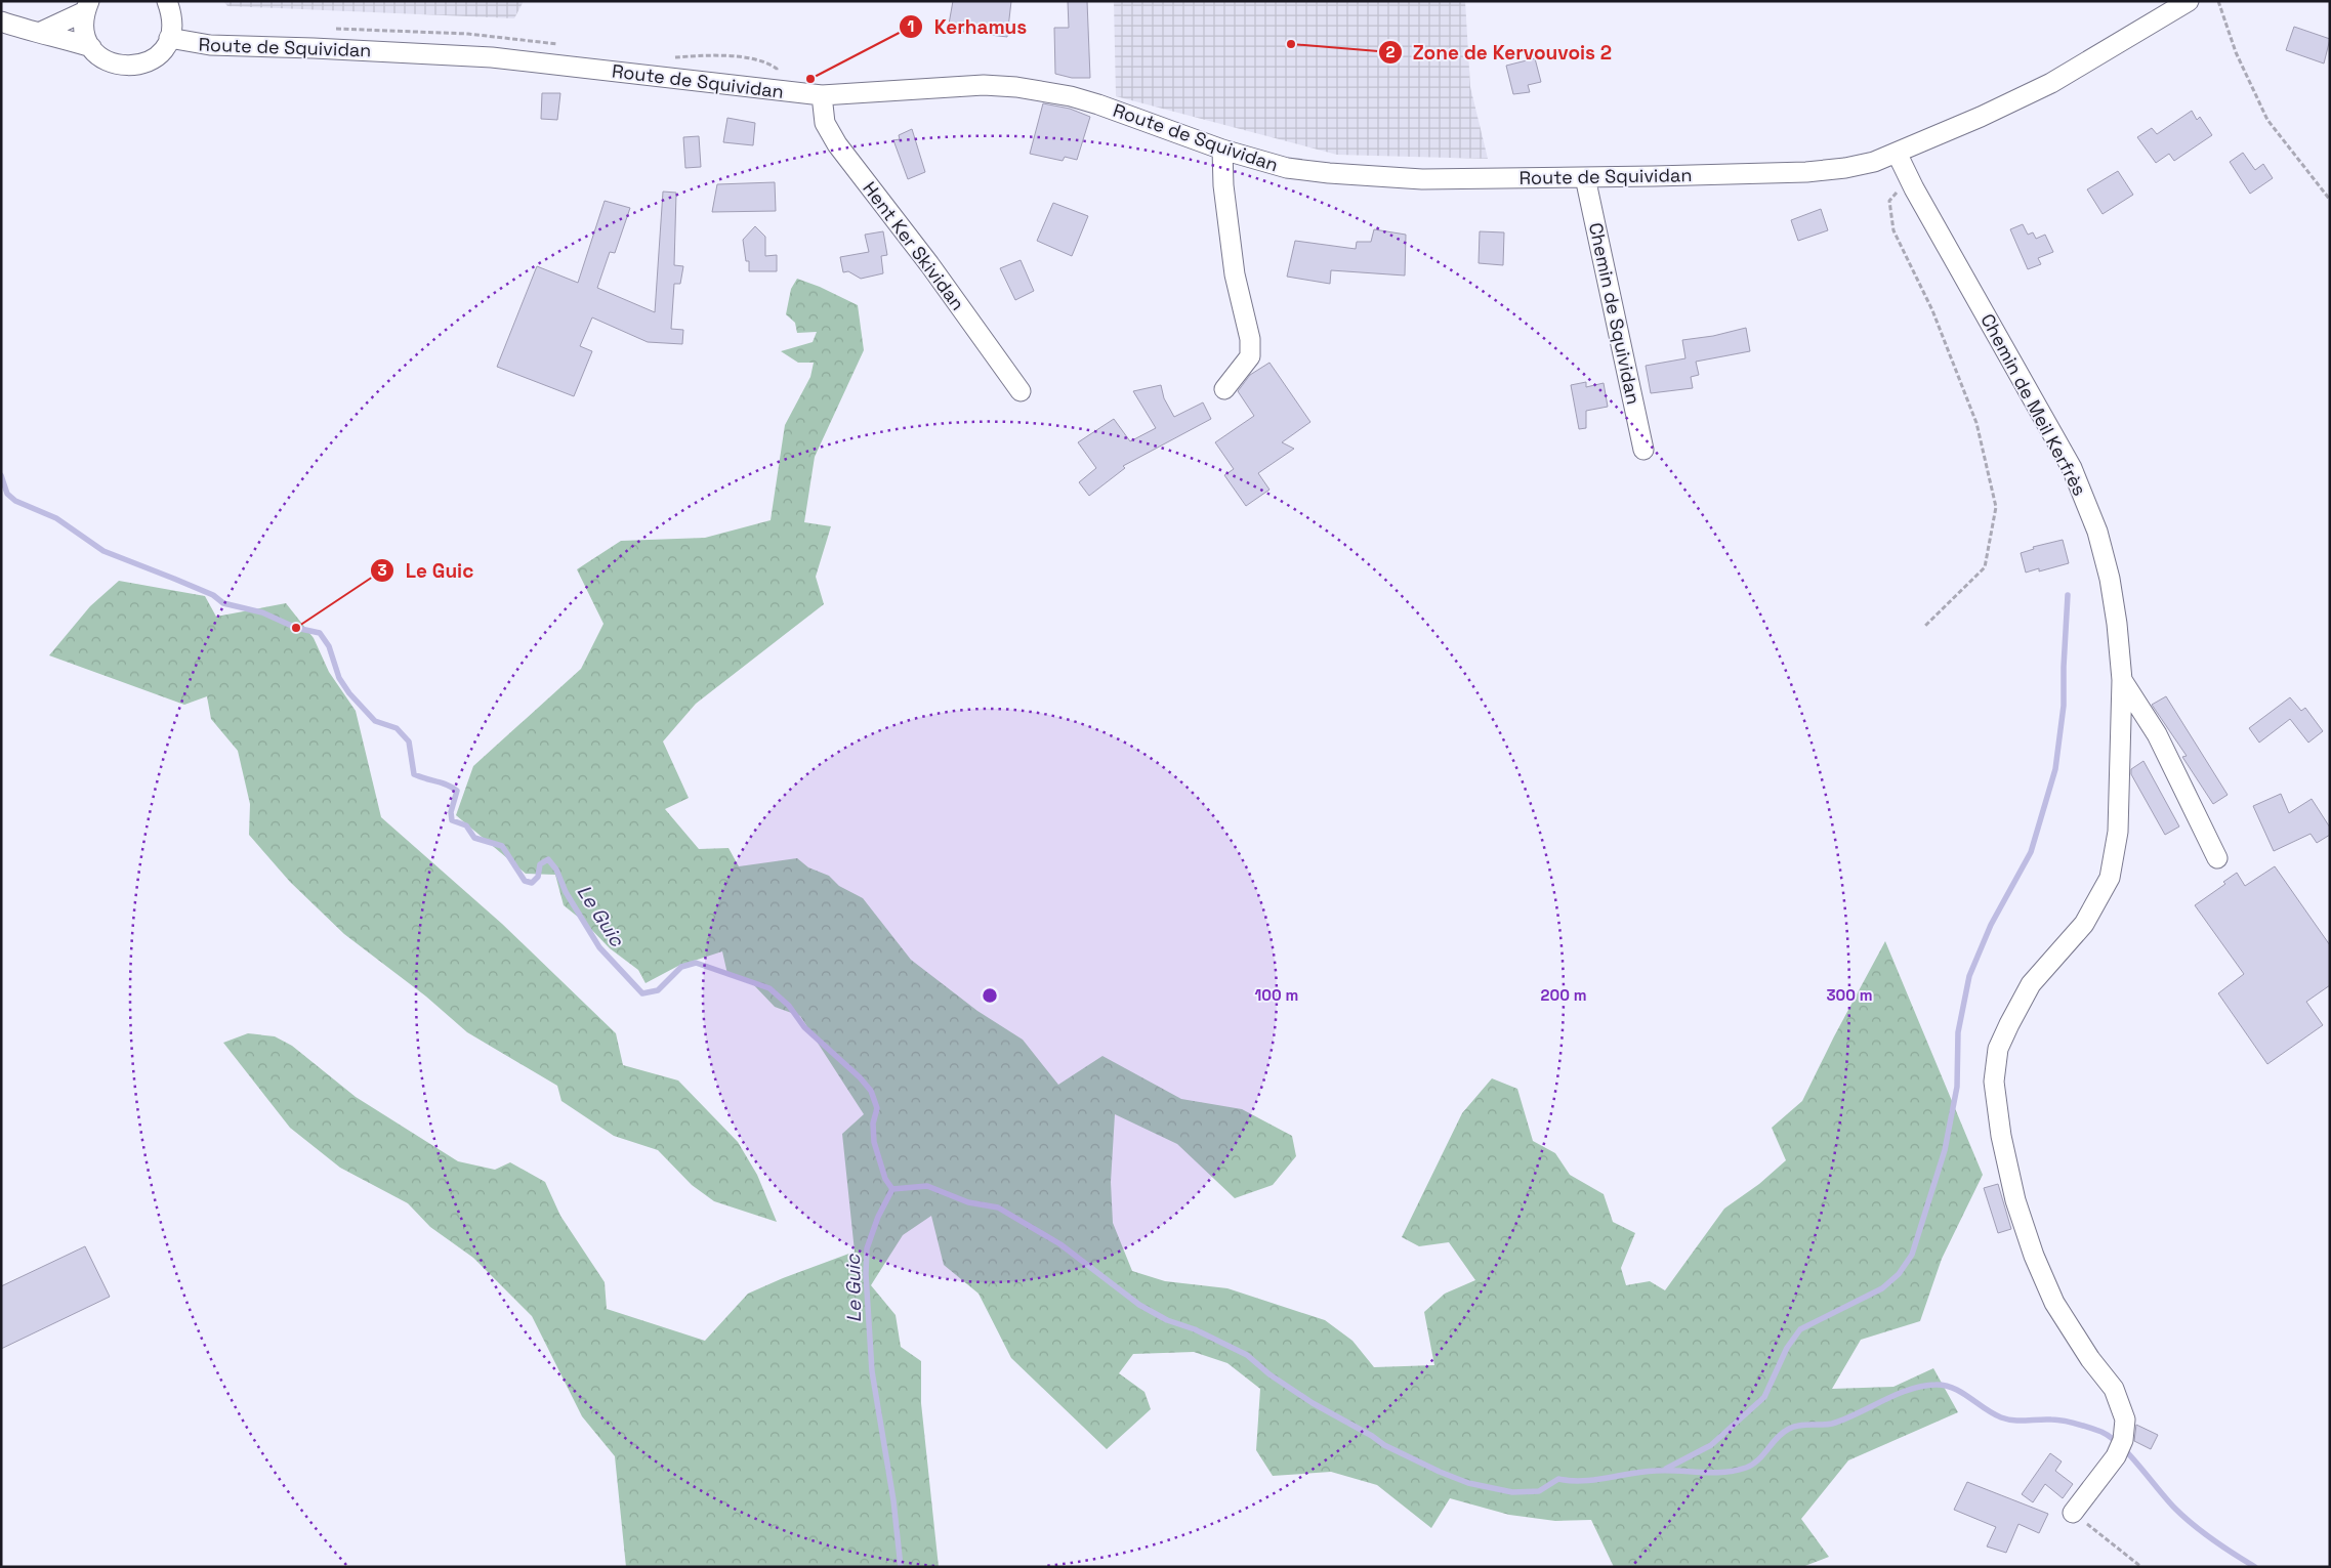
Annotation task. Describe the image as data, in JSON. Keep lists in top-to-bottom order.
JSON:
{
  "streets": {
    "street": [
      "Route de Squividan",
      "Hent Ker Skividan",
      "Chemin de Squividan",
      "Chemin de Meil Kerfrès"
    ]
  },
  "crossings": [
    ["Route de Squividan", "Hent Ker Skividan"],
    ["Route de Squividan", "Chemin de Squividan"],
    ["Route de Squividan", "Chemin de Meil Kerfrès"]
  ],
  "water": ["Le Guic"],
  "places": ["Zone de Kervouvois 2", "Kerhamus", "Le Guic"],
  "rings": ["100 m", "200 m", "300 m"]
}
